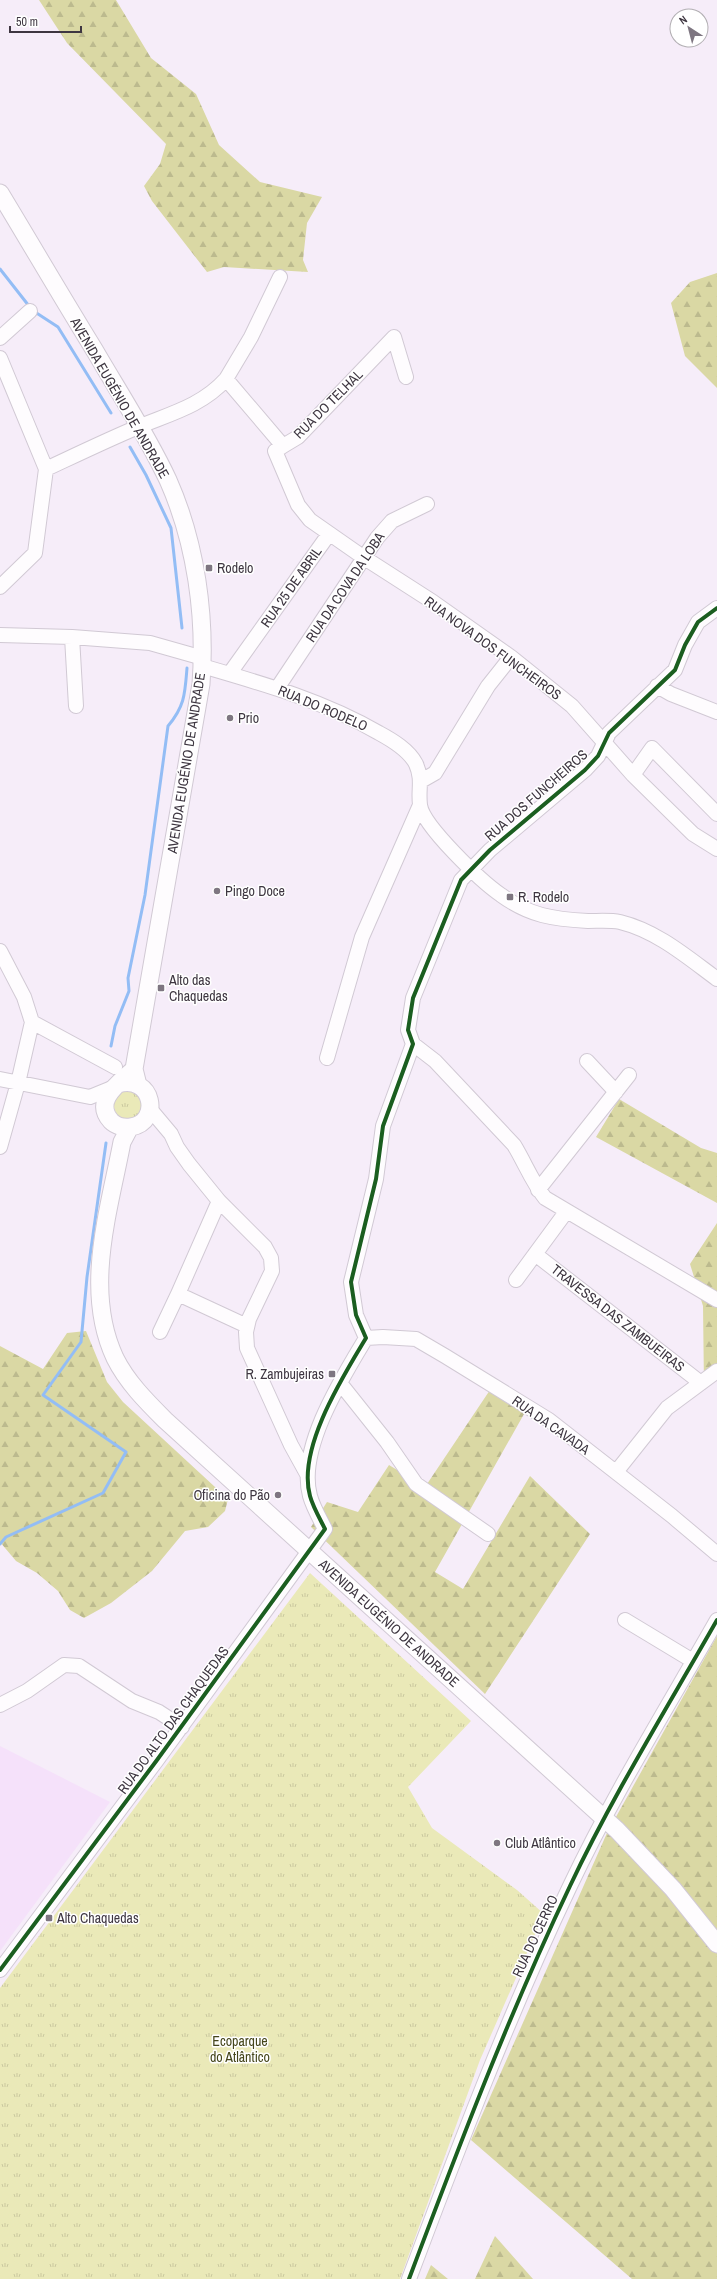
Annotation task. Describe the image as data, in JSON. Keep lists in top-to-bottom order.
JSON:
{
  "streets": {
    "main road": ["AVENIDA EUGÉNIO DE ANDRADE"],
    "street": [
      "RUA DO TELHAL",
      "RUA 25 DE ABRIL",
      "RUA DA COVA DA LOBA",
      "RUA NOVA DOS FUNCHEIROS",
      "RUA DO RODELO",
      "RUA DOS FUNCHEIROS",
      "TRAVESSA DAS ZAMBUEIRAS",
      "RUA DA CAVADA",
      "RUA DO ALTO DAS CHAQUEDAS",
      "RUA DO CERRO"
    ]
  },
  "crossings": [
    ["AVENIDA EUGÉNIO DE ANDRADE", "RUA DO RODELO"],
    ["AVENIDA EUGÉNIO DE ANDRADE", "RUA DO ALTO DAS CHAQUEDAS"],
    ["AVENIDA EUGÉNIO DE ANDRADE", "RUA DO CERRO"],
    ["RUA 25 DE ABRIL", "RUA DA COVA DA LOBA"],
    ["RUA 25 DE ABRIL", "RUA NOVA DOS FUNCHEIROS"],
    ["RUA 25 DE ABRIL", "RUA DO RODELO"],
    ["RUA DA COVA DA LOBA", "RUA NOVA DOS FUNCHEIROS"],
    ["RUA DA COVA DA LOBA", "RUA DO RODELO"],
    ["RUA NOVA DOS FUNCHEIROS", "RUA DOS FUNCHEIROS"]
  ],
  "parks": ["Ecoparque do Atlântico"],
  "places": {
    "transit": [
      "Rodelo",
      "R. Rodelo",
      "Alto das Chaquedas",
      "R. Zambujeiras",
      "Alto Chaquedas"
    ],
    "other": [
      "Prio",
      "Pingo Doce",
      "Oficina do Pão",
      "Club Atlântico"
    ]
  },
  "scale_bar": "50 m",
  "north": "top left"
}
